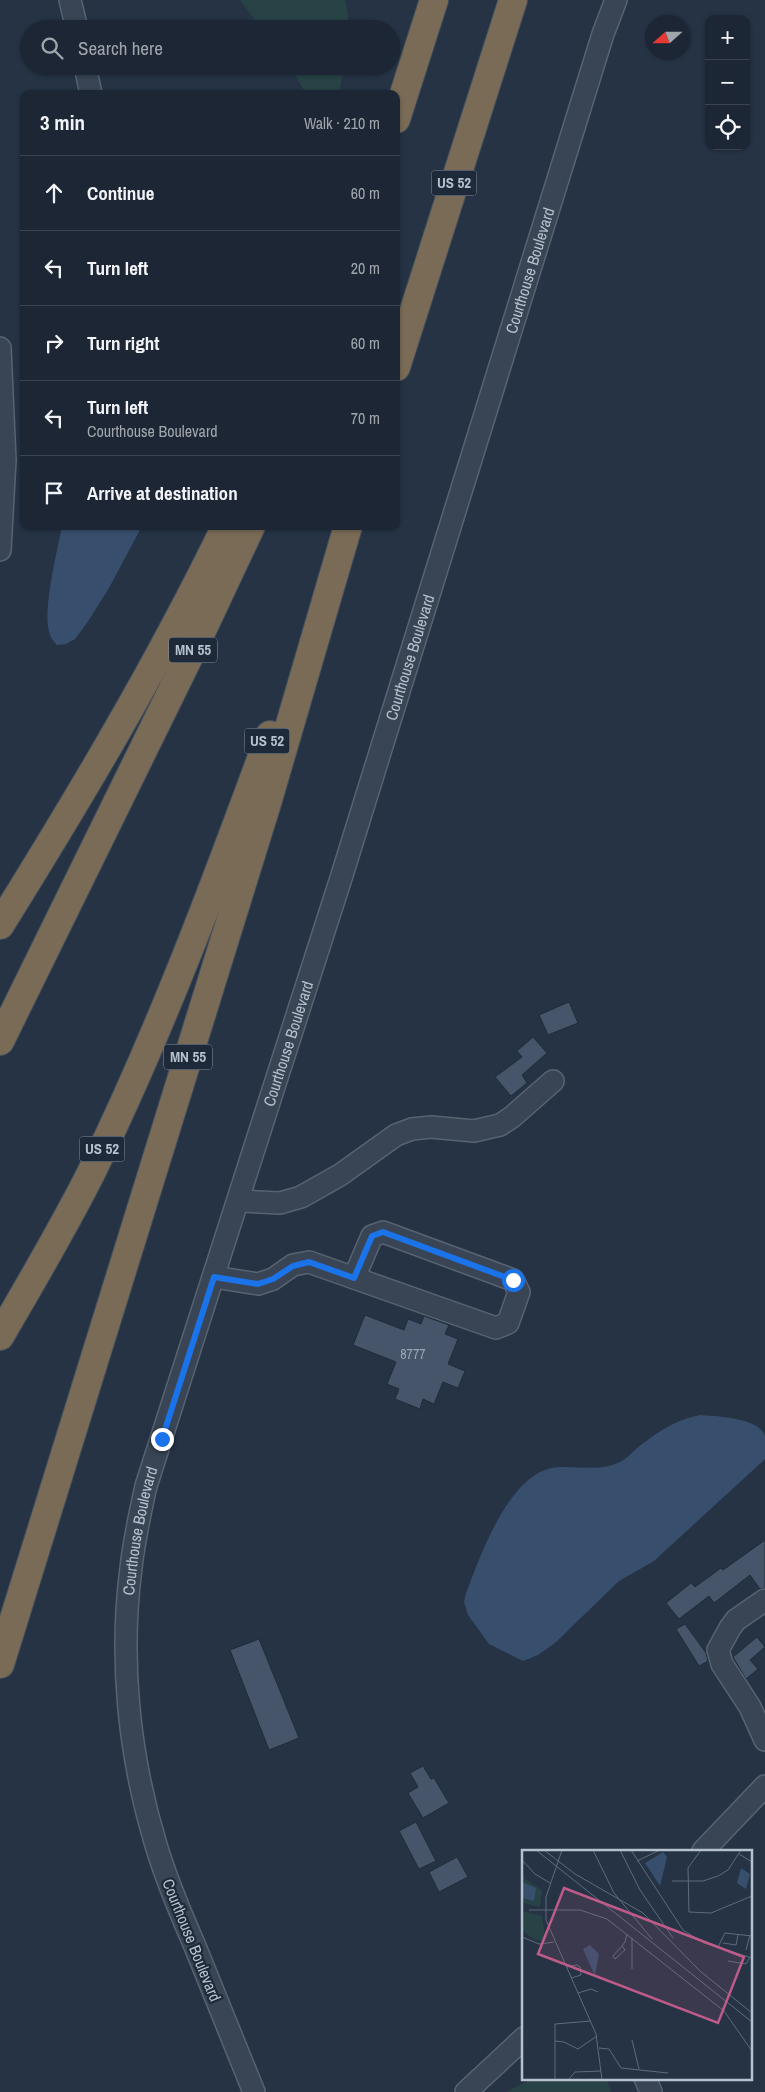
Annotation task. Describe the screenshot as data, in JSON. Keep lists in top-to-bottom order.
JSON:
{
  "streets": {
    "highway": ["US 52", "MN 55"],
    "street": ["Courthouse Boulevard"]
  },
  "house_numbers": ["8777"],
  "north": "left",
  "page": {
    "map_buttons": ["+", "−"],
    "search": "Search here",
    "heading": ["3 min", "Walk · 210 m"],
    "list": [
      ["Continue", "60 m"],
      ["Turn left", "20 m"],
      ["Turn right", "60 m"],
      ["Turn left", "Courthouse Boulevard", "70 m"],
      "Arrive at destination"
    ]
  }
}
